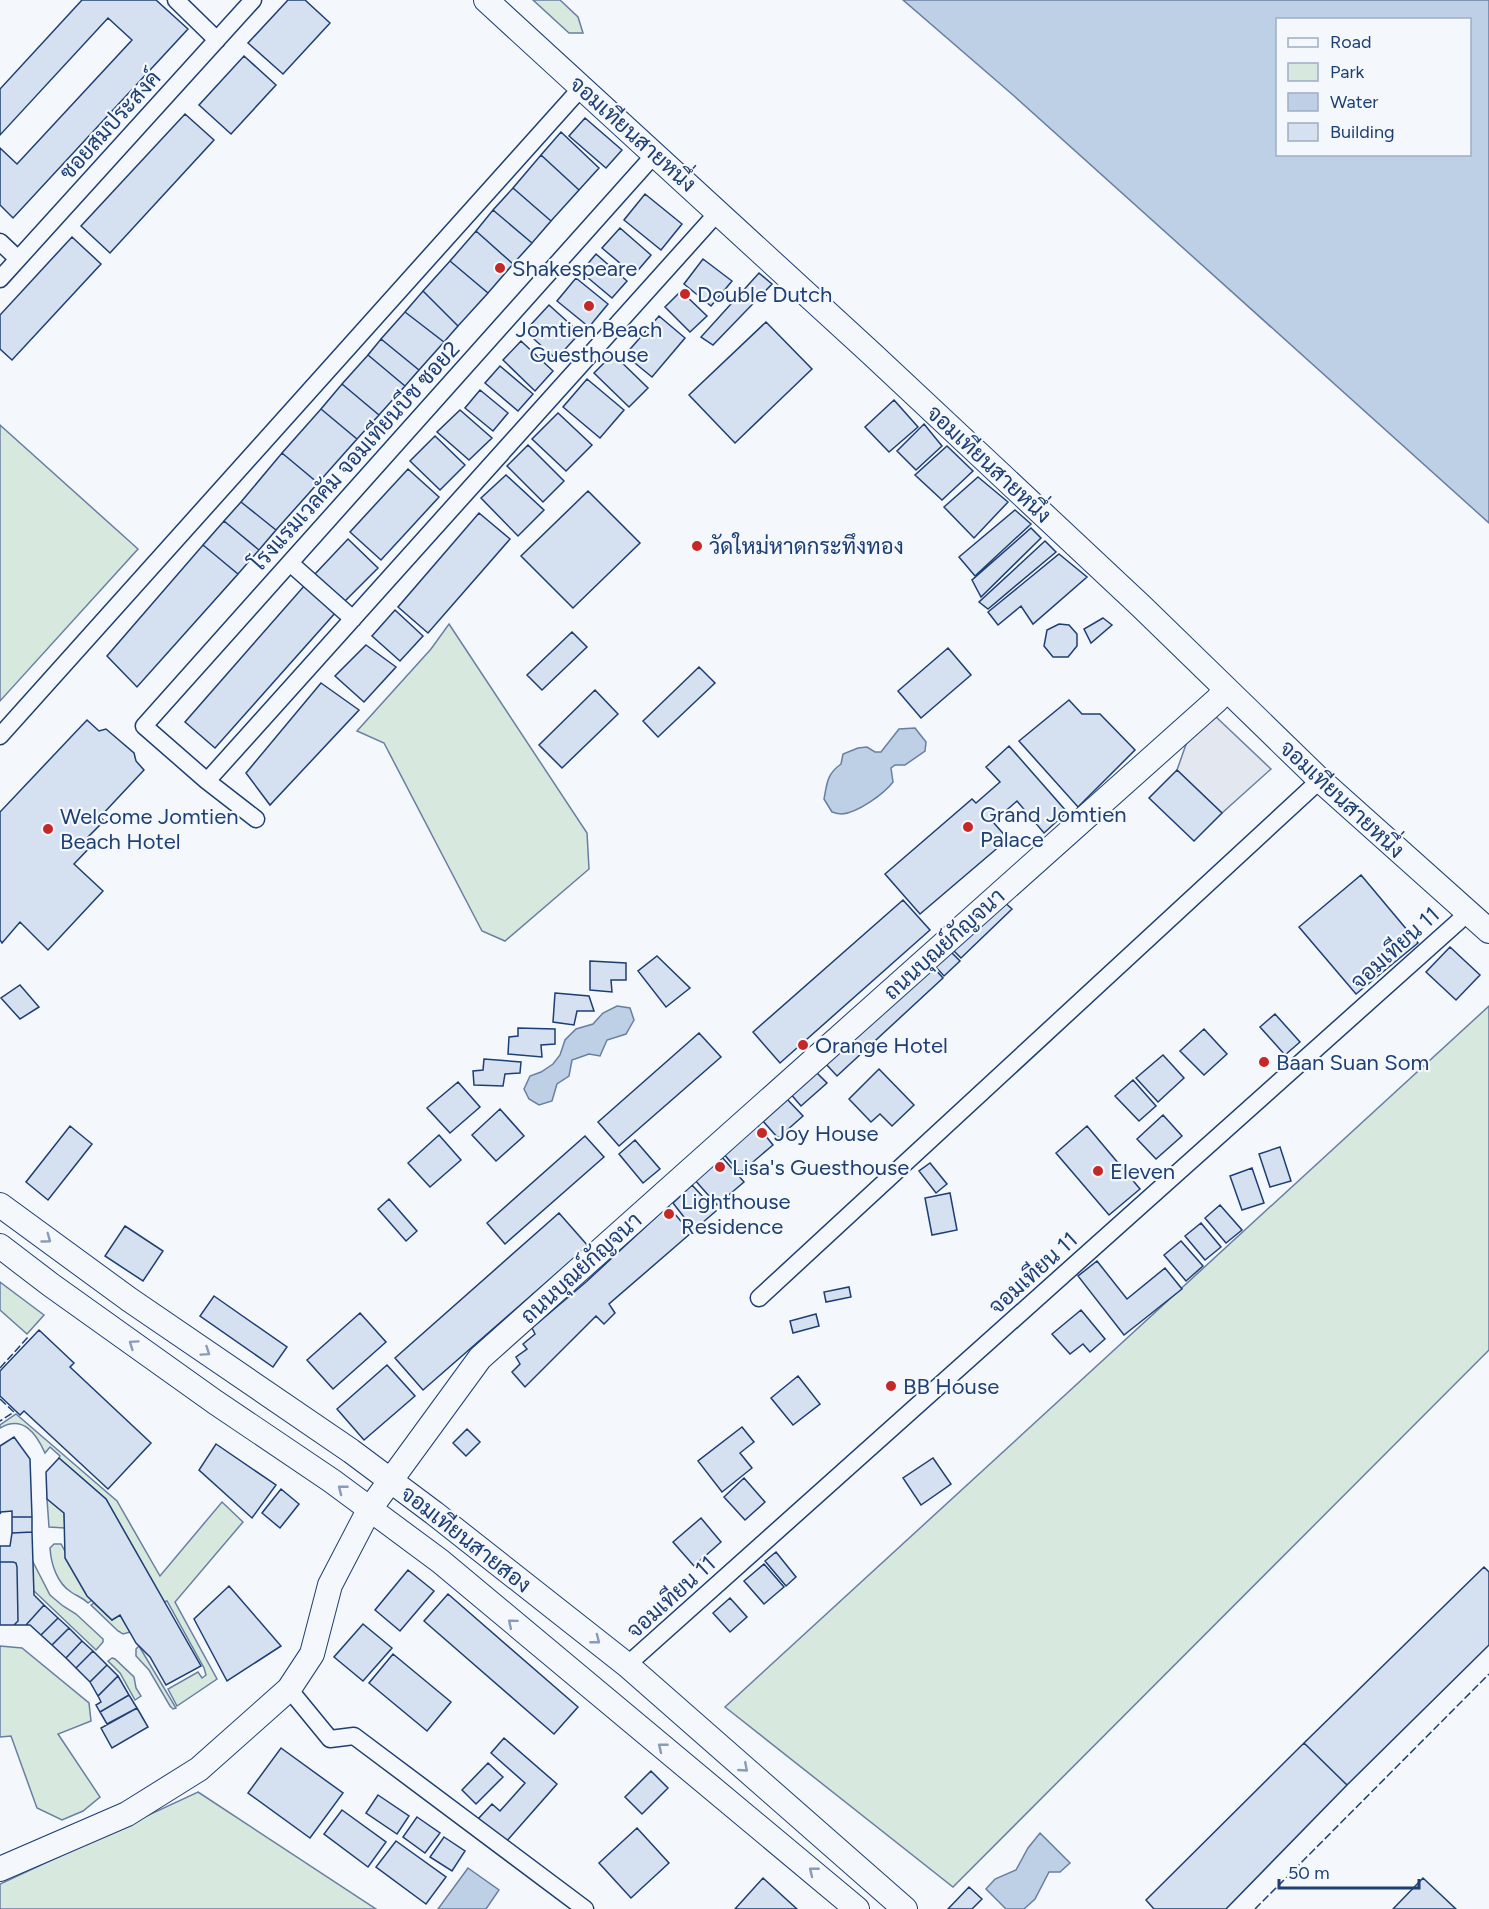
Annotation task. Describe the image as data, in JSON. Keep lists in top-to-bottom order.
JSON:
{
  "streets": {
    "street": [
      "ซอยสมประสงค์",
      "จอมเทียนสายหนึ่ง",
      "โรงแรมเวลคัม จอมเทียนบีช ซอย2",
      "ถนนบุณย์กัญจนา",
      "จอมเทียน 11",
      "จอมเทียนสายสอง"
    ]
  },
  "crossings": [
    ["จอมเทียนสายหนึ่ง", "โรงแรมเวลคัม จอมเทียนบีช ซอย2"],
    ["จอมเทียนสายหนึ่ง", "ถนนบุณย์กัญจนา"],
    ["จอมเทียนสายหนึ่ง", "จอมเทียน 11"],
    ["ถนนบุณย์กัญจนา", "จอมเทียนสายสอง"],
    ["จอมเทียน 11", "จอมเทียนสายสอง"]
  ],
  "places": [
    "Shakespeare",
    "Double Dutch",
    "Jomtien Beach Guesthouse",
    "วัดใหม่หาดกระทึงทอง",
    "Grand Jomtien Palace",
    "Welcome Jomtien Beach Hotel",
    "Orange Hotel",
    "Baan Suan Som",
    "Joy House",
    "Lisa's Guesthouse",
    "Eleven",
    "Lighthouse Residence",
    "BB House"
  ],
  "legend": [
    "Road",
    "Park",
    "Water",
    "Building"
  ],
  "scale_bar": "50 m"
}
